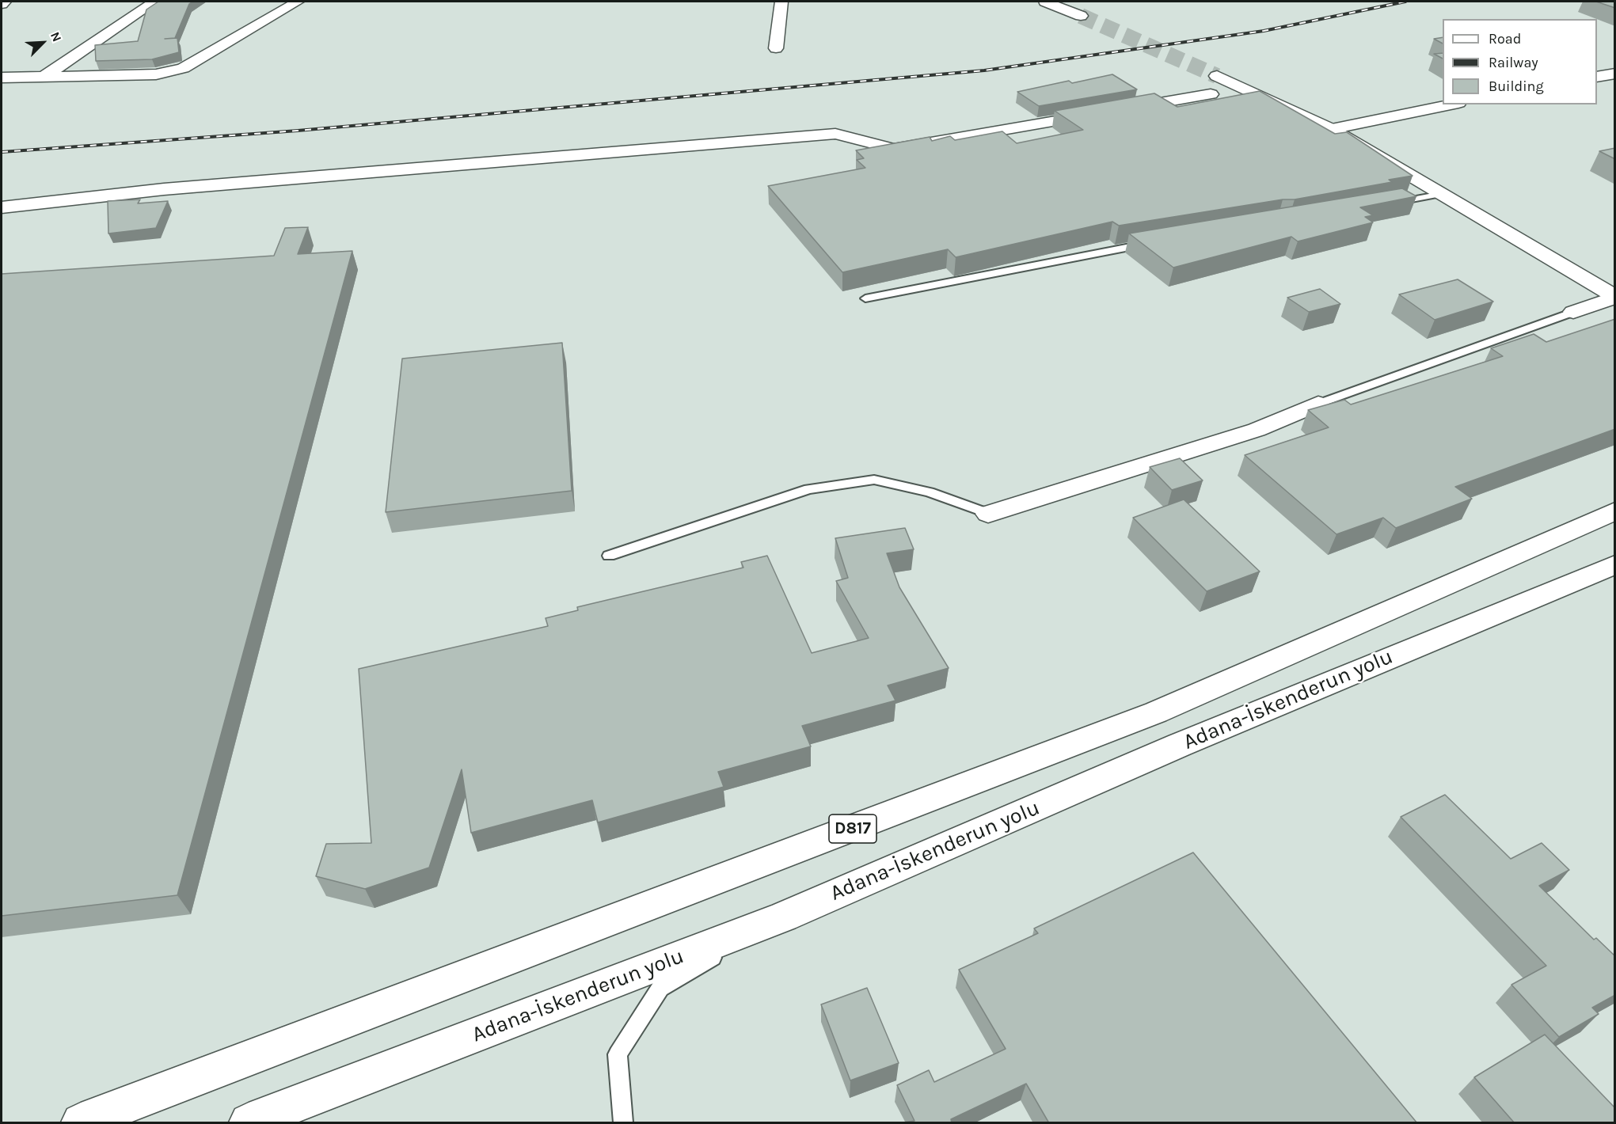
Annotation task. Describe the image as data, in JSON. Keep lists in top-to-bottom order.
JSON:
{
  "streets": {
    "main road": ["Adana-İskenderun yolu", "D817"]
  },
  "legend": ["Road", "Railway", "Building"],
  "north": "top right"
}
